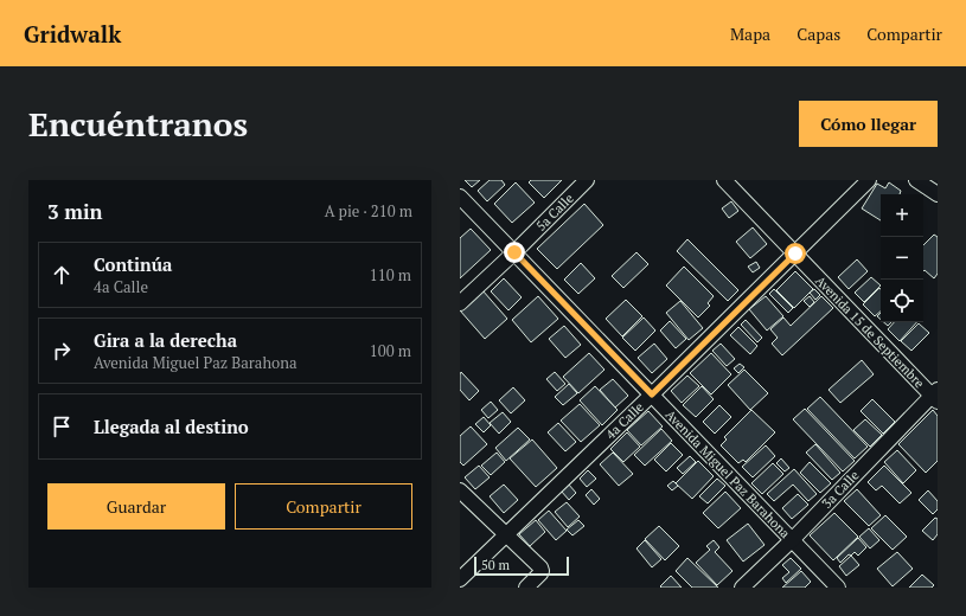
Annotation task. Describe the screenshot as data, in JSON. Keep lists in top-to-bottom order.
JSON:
{
  "streets": {
    "street": [
      "5a Calle",
      "Avenida 15 de Septiembre",
      "4a Calle",
      "Avenida Miguel Paz Barahona",
      "3a Calle"
    ]
  },
  "crossings": [
    ["5a Calle", "Avenida Miguel Paz Barahona"],
    ["Avenida 15 de Septiembre", "4a Calle"],
    ["Avenida 15 de Septiembre", "3a Calle"],
    ["4a Calle", "Avenida Miguel Paz Barahona"],
    ["Avenida Miguel Paz Barahona", "3a Calle"]
  ],
  "scale_bar": "50 m",
  "page": {
    "header": "Gridwalk",
    "nav": ["Mapa", "Capas", "Compartir"],
    "buttons": [
      "Cómo llegar",
      ["Guardar", "Compartir"]
    ],
    "title": "Encuéntranos",
    "heading": ["3 min", "A pie · 210 m"],
    "map_buttons": ["+", "−"],
    "list": [
      ["Continúa", "4a Calle", "110 m"],
      ["Gira a la derecha", "Avenida Miguel Paz Barahona", "100 m"],
      "Llegada al destino"
    ],
    "scale": "50 m"
  }
}
